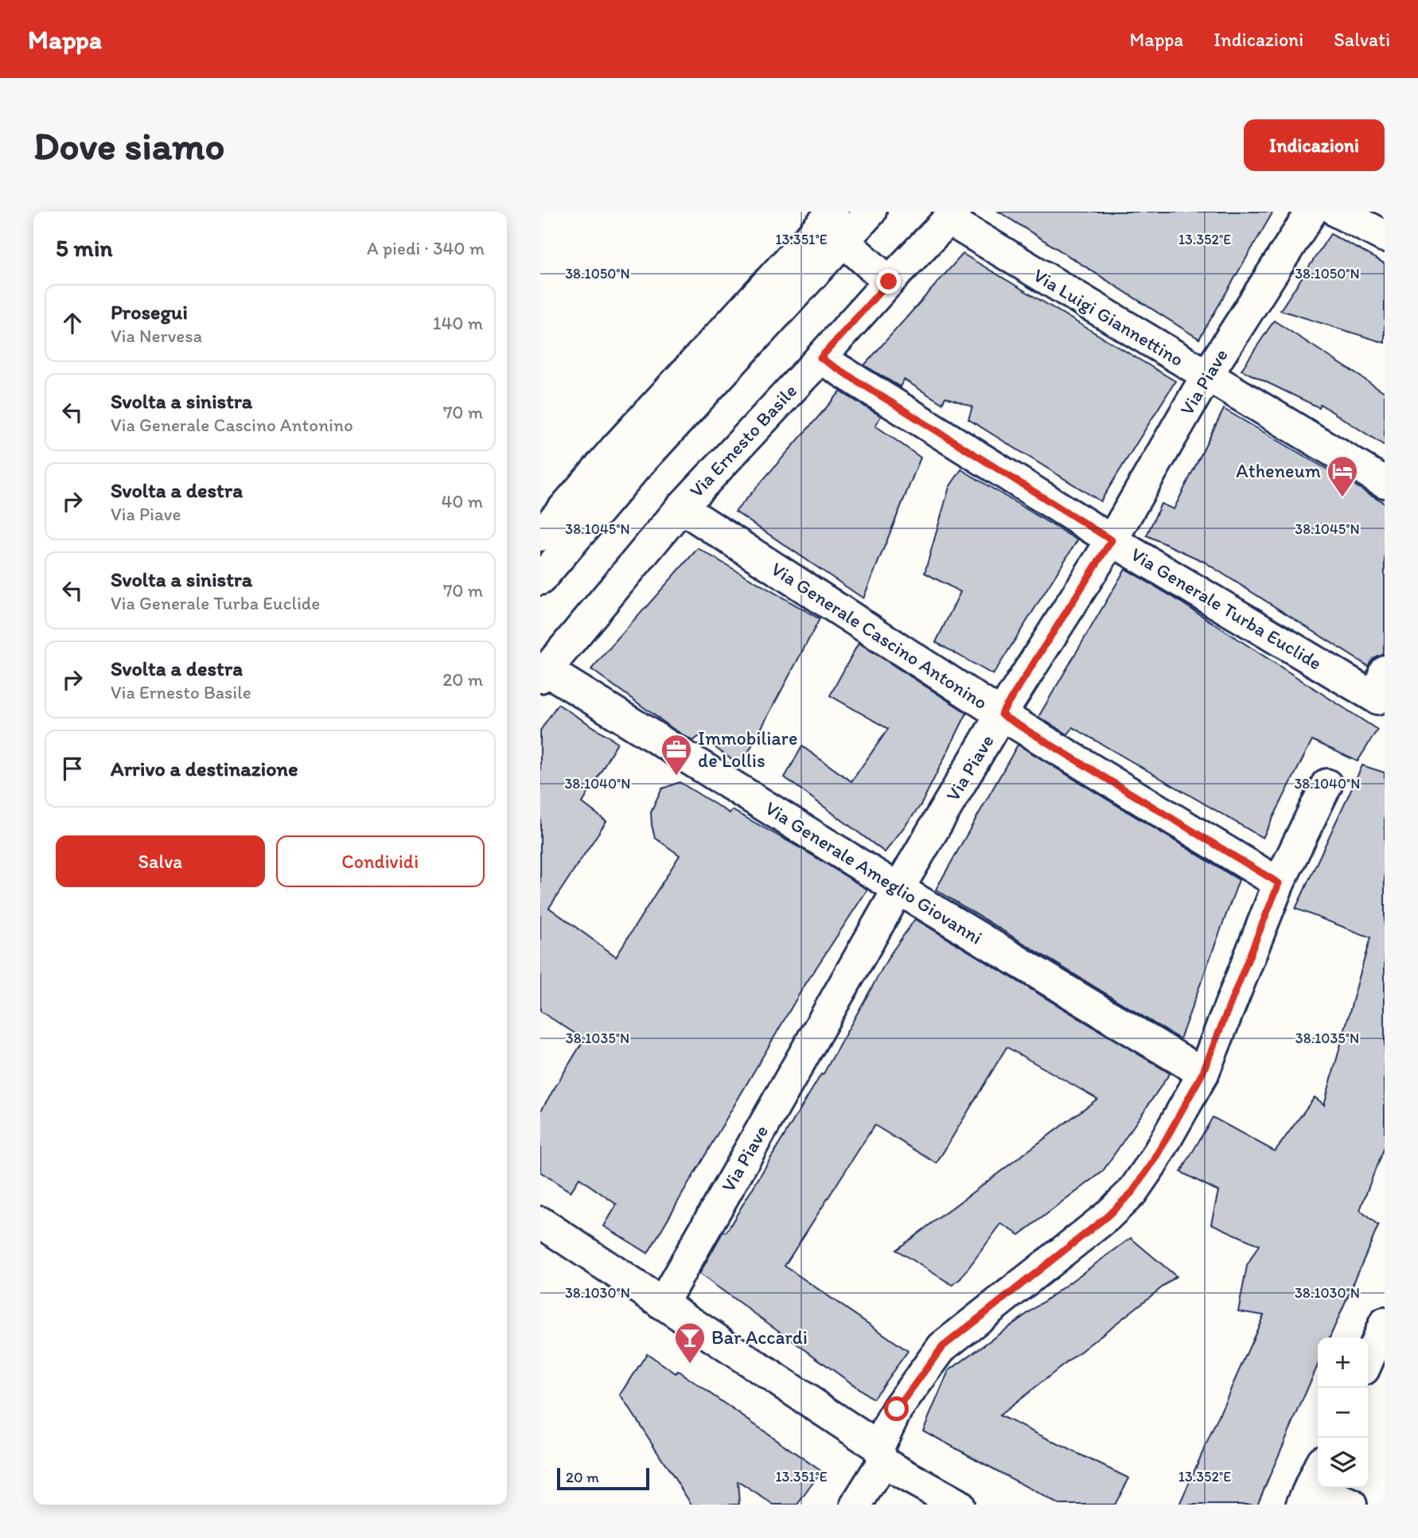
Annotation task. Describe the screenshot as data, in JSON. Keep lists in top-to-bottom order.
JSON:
{
  "streets": {
    "street": [
      "Via Luigi Giannettino",
      "Via Piave",
      "Via Ernesto Basile",
      "Via Generale Turba Euclide",
      "Via Generale Cascino Antonino",
      "Via Generale Ameglio Giovanni"
    ]
  },
  "crossings": [
    ["Via Luigi Giannettino", "Via Piave"],
    ["Via Luigi Giannettino", "Via Ernesto Basile"],
    ["Via Piave", "Via Generale Turba Euclide"],
    ["Via Piave", "Via Generale Cascino Antonino"],
    ["Via Piave", "Via Generale Ameglio Giovanni"],
    ["Via Ernesto Basile", "Via Generale Turba Euclide"],
    ["Via Ernesto Basile", "Via Generale Cascino Antonino"],
    ["Via Ernesto Basile", "Via Generale Ameglio Giovanni"]
  ],
  "places": {
    "hotel": ["Atheneum"],
    "office": ["Immobiliare de Lollis"],
    "bar": ["Bar Accardi"]
  },
  "scale_bar": "20 m",
  "page": {
    "header": "Mappa",
    "nav": ["Mappa", "Indicazioni", "Salvati"],
    "buttons": [
      "Indicazioni",
      ["Salva", "Condividi"]
    ],
    "title": "Dove siamo",
    "heading": ["5 min", "A piedi · 340 m"],
    "list": [
      ["Prosegui", "Via Nervesa", "140 m"],
      ["Svolta a sinistra", "Via Generale Cascino Antonino", "70 m"],
      ["Svolta a destra", "Via Piave", "40 m"],
      ["Svolta a sinistra", "Via Generale Turba Euclide", "70 m"],
      ["Svolta a destra", "Via Ernesto Basile", "20 m"],
      "Arrivo a destinazione"
    ],
    "map_buttons": ["+", "−"],
    "scale": "20 m"
  },
  "coordinates": [
    "13.351°E",
    "13.352°E",
    "38.1050°N",
    "38.1045°N",
    "38.1040°N",
    "38.1035°N",
    "38.1030°N"
  ]
}
